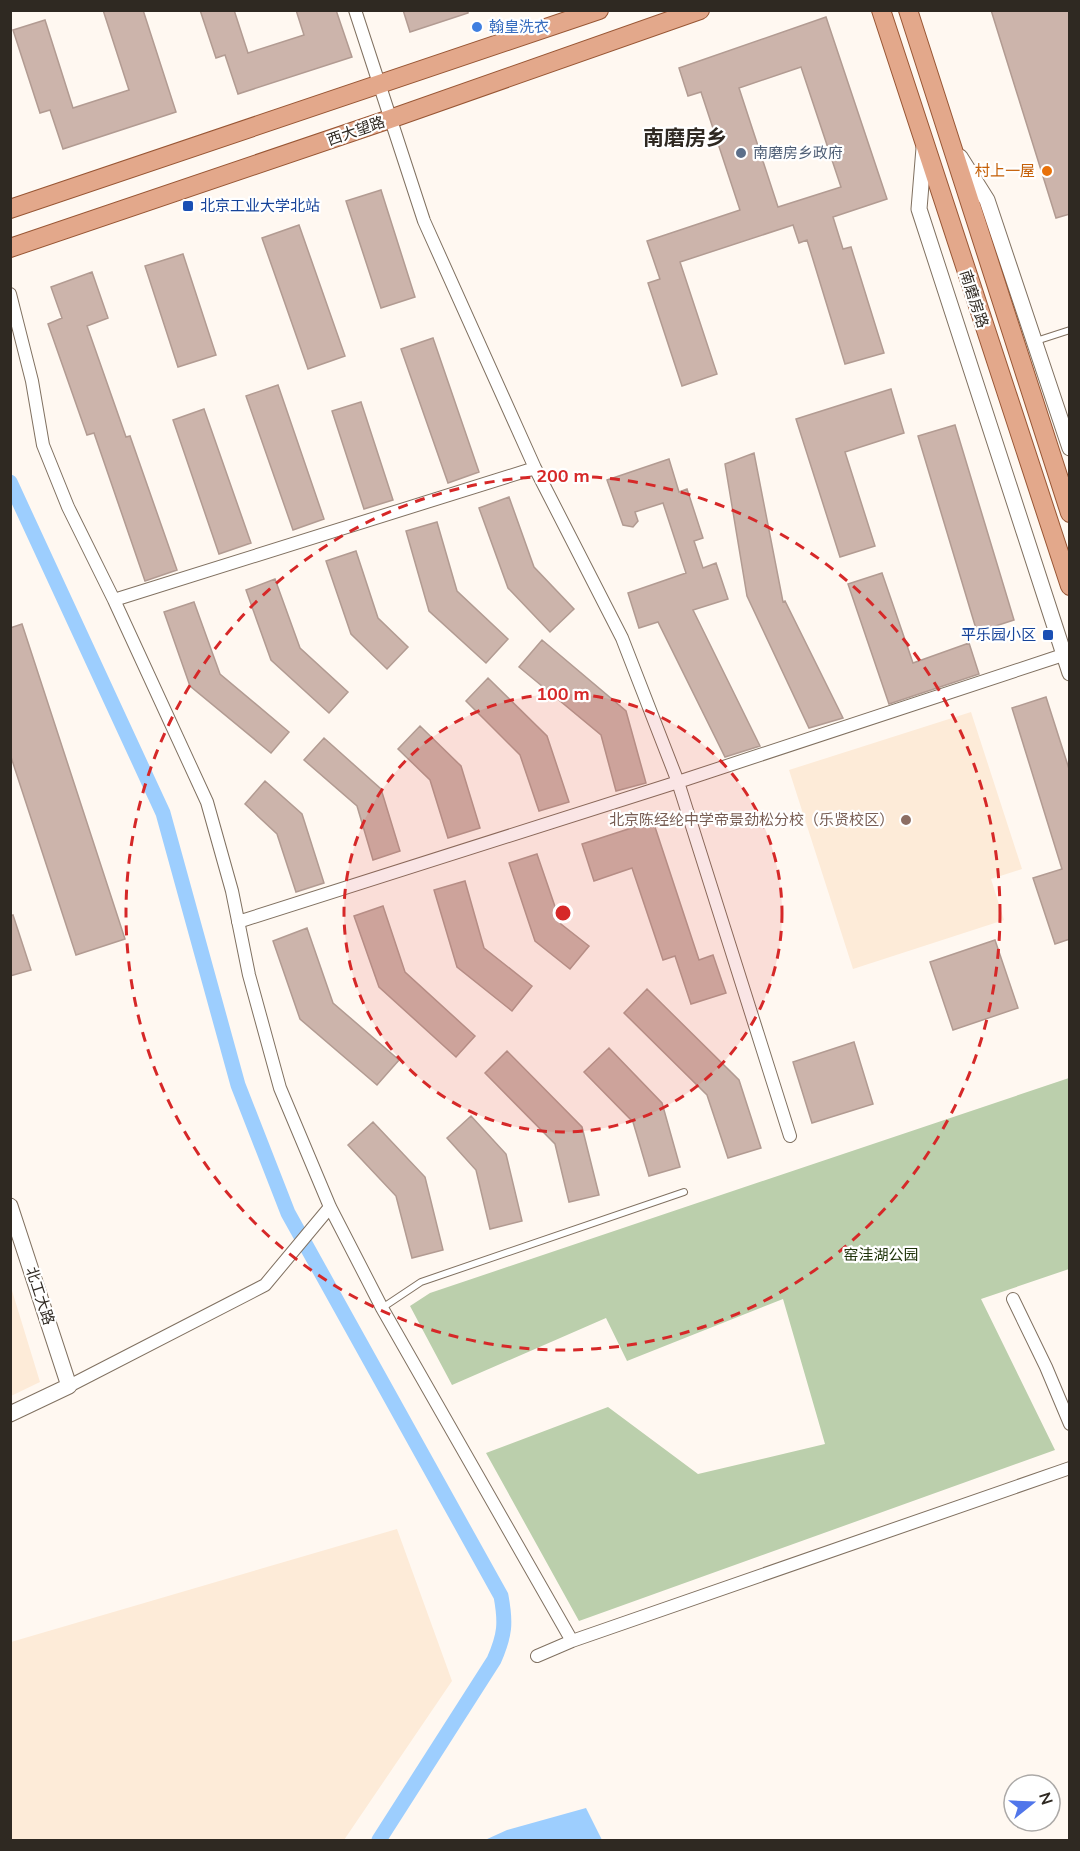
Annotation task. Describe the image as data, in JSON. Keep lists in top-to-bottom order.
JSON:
{
  "streets": {
    "main road": ["西大望路", "南磨房路"],
    "street": ["北工大路"]
  },
  "districts": ["南磨房乡"],
  "parks": ["窑洼湖公园"],
  "places": {
    "other": [
      "翰皇洗衣",
      "南磨房乡政府",
      "村上一屋",
      "北京陈经纶中学帝景劲松分校（乐贤校区）"
    ],
    "transit": ["北京工业大学北站", "平乐园小区"]
  },
  "north": "right",
  "rings": ["200 m", "100 m"]
}
